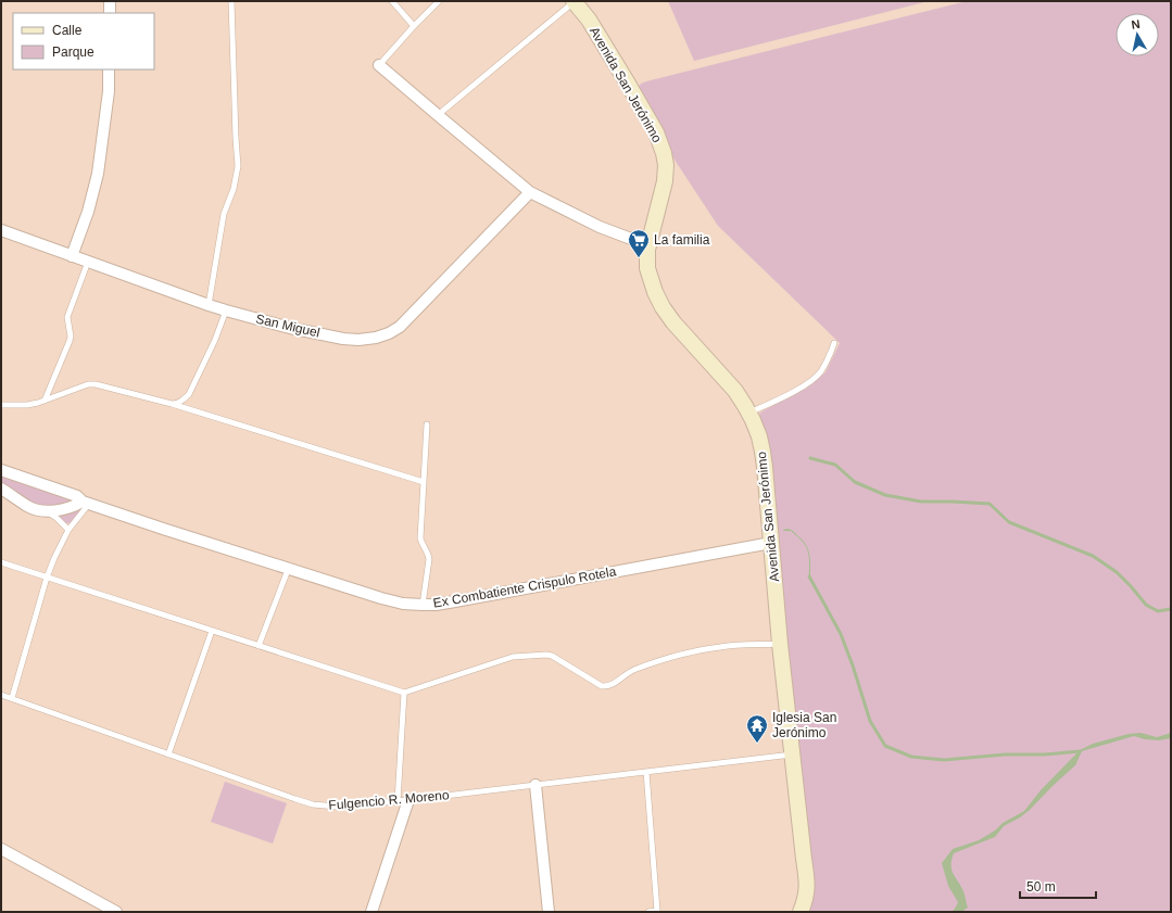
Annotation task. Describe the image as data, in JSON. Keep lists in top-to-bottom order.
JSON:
{
  "streets": {
    "street": ["Avenida San Jerónimo", "San Miguel", "Ex Combatiente Crispulo Rotela"],
    "lane": ["Fulgencio R. Moreno"]
  },
  "crossings": [
    ["Avenida San Jerónimo", "Ex Combatiente Crispulo Rotela"],
    ["Avenida San Jerónimo", "Fulgencio R. Moreno"]
  ],
  "places": {
    "supermarket": ["La familia"],
    "temple": ["Iglesia San Jerónimo"]
  },
  "legend": ["Calle", "Parque"],
  "scale_bar": "50 m",
  "north": "top"
}
